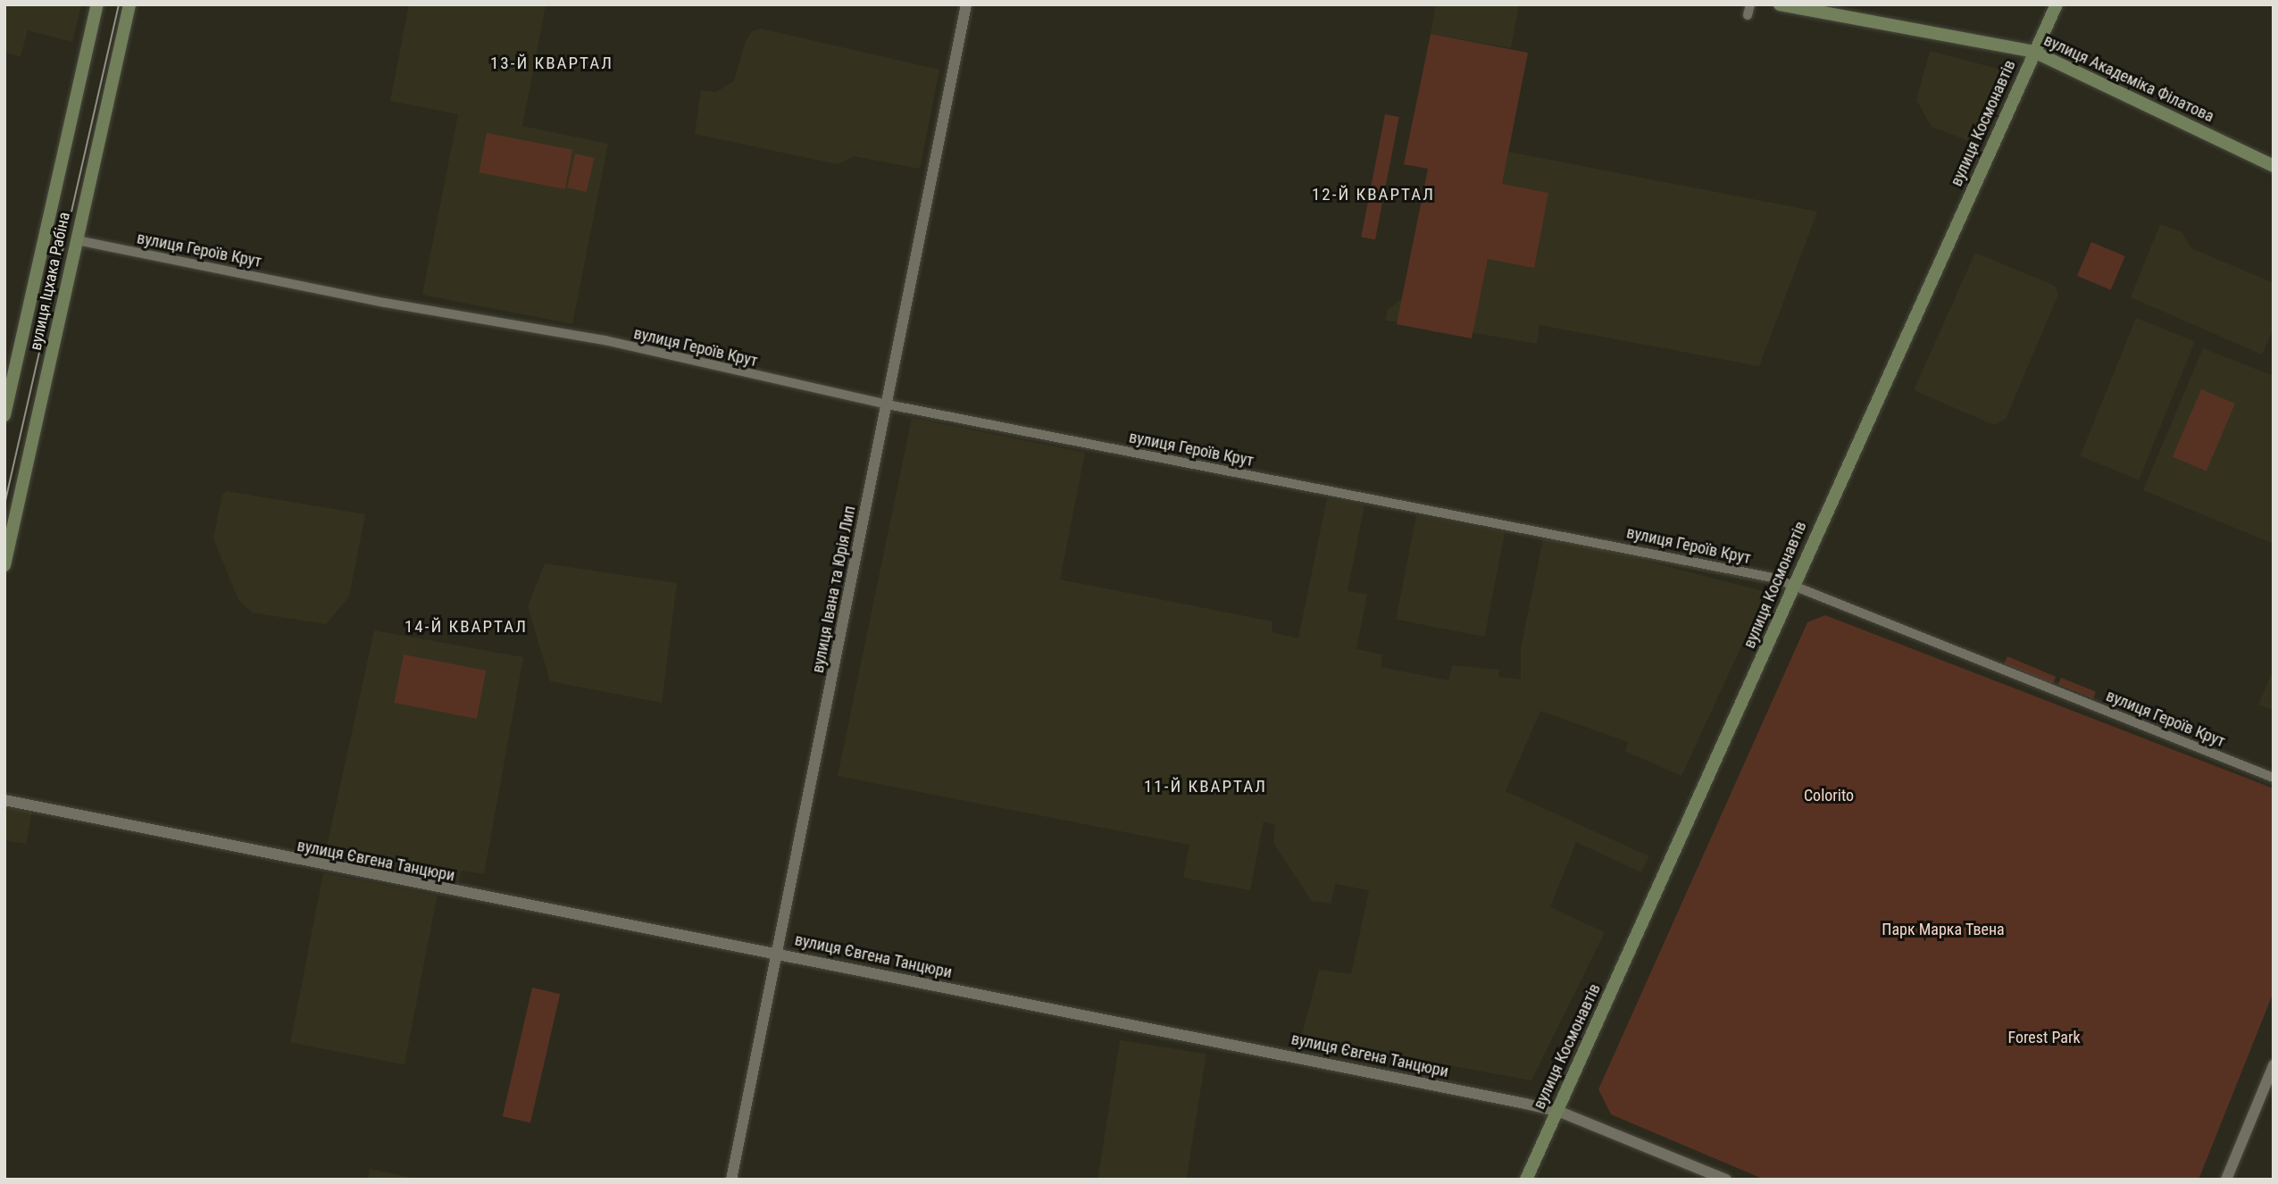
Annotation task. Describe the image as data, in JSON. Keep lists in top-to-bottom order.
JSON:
{
  "streets": {
    "main road": ["вулиця Академіка Філатова", "вулиця Космонавтів", "вулиця Іцхака Рабіна"],
    "street": ["вулиця Героїв Крут", "вулиця Івана та Юрія Лип", "вулиця Євгена Танцюри"]
  },
  "crossings": [
    ["вулиця Академіка Філатова", "вулиця Космонавтів"],
    ["вулиця Космонавтів", "вулиця Героїв Крут"],
    ["вулиця Космонавтів", "вулиця Євгена Танцюри"],
    ["вулиця Героїв Крут", "вулиця Іцхака Рабіна"],
    ["вулиця Героїв Крут", "вулиця Івана та Юрія Лип"],
    ["вулиця Івана та Юрія Лип", "вулиця Євгена Танцюри"]
  ],
  "districts": [
    "13-Й КВАРТАЛ",
    "12-Й КВАРТАЛ",
    "14-Й КВАРТАЛ",
    "11-Й КВАРТАЛ"
  ],
  "parks": ["Colorito", "Парк Марка Твена", "Forest Park"]
}
